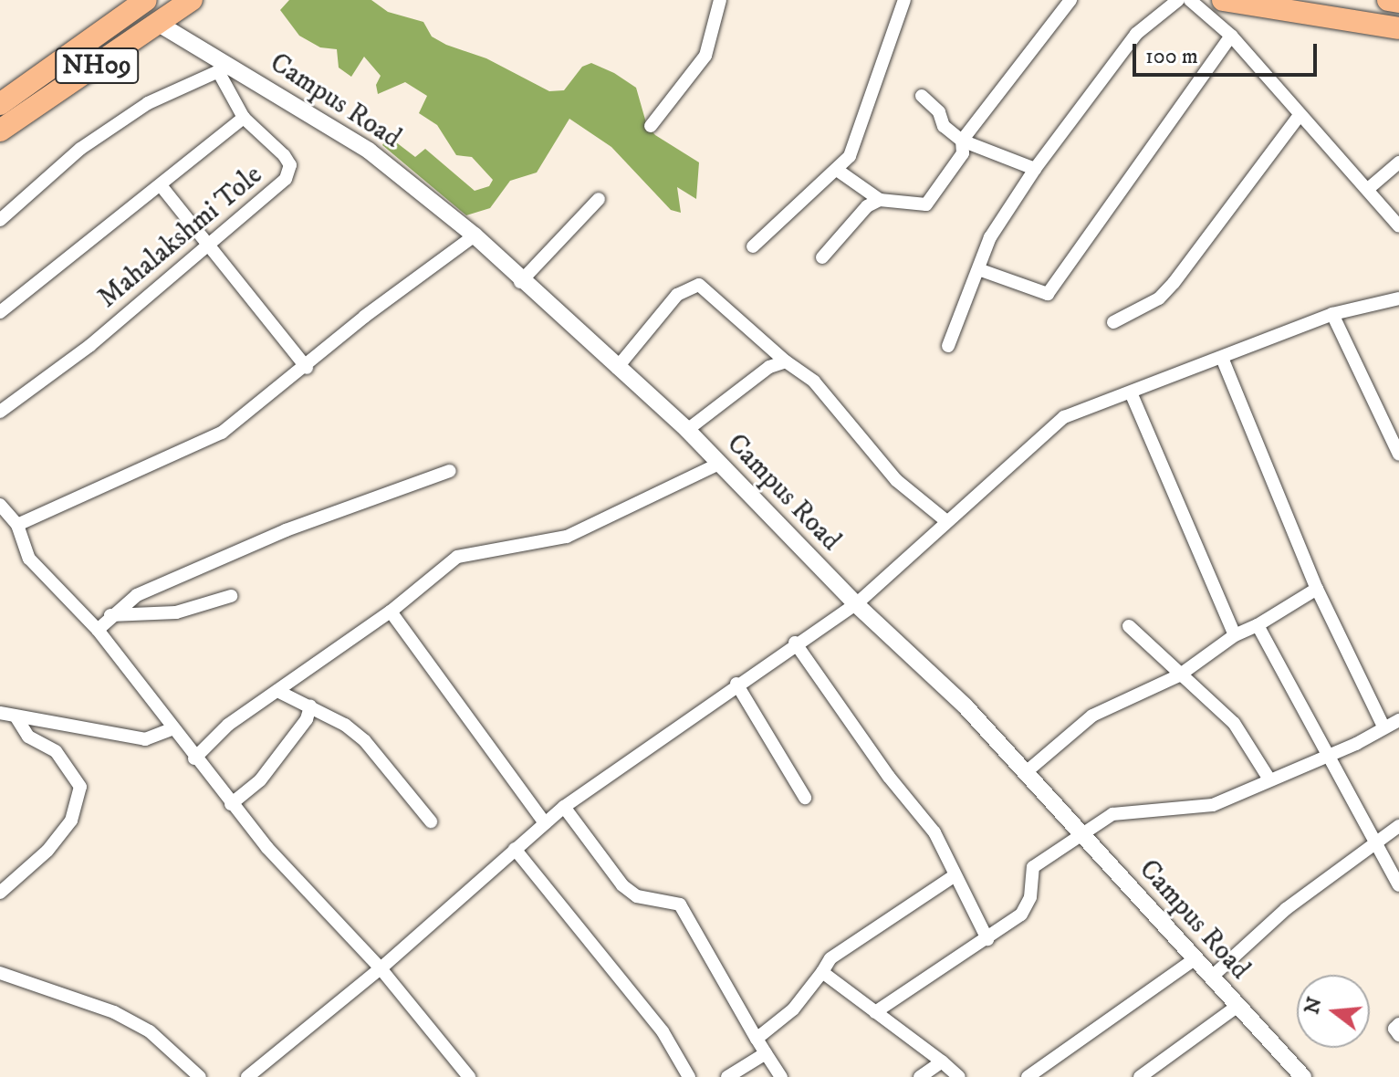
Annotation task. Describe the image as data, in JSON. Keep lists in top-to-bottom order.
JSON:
{
  "streets": {
    "main road": ["NH09"],
    "street": ["Campus Road", "Mahalakshmi Tole"]
  },
  "crossings": [
    ["NH09", "Campus Road"],
    ["Campus Road", "Mahalakshmi Tole"]
  ],
  "scale_bar": "100 m",
  "north": "left"
}
